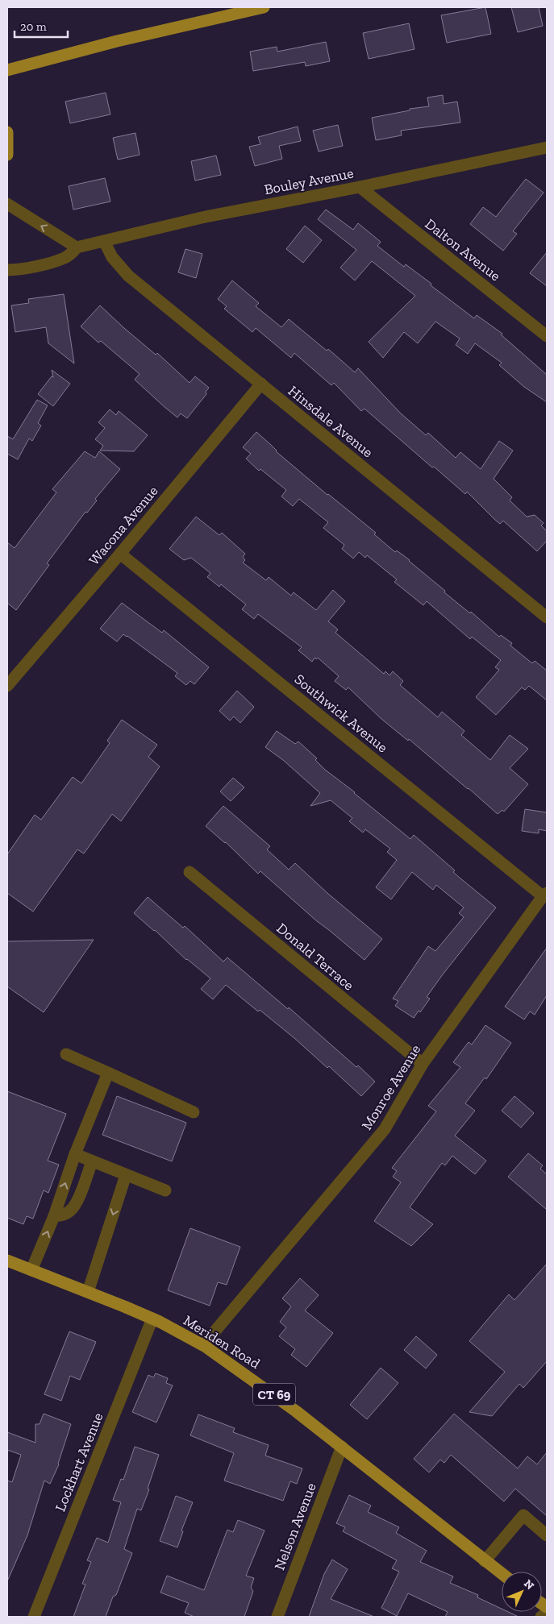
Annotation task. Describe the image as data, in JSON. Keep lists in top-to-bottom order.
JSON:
{
  "streets": {
    "main road": ["Meriden Road", "CT 69"],
    "street": [
      "Bouley Avenue",
      "Dalton Avenue",
      "Hinsdale Avenue",
      "Wacona Avenue",
      "Southwick Avenue",
      "Donald Terrace",
      "Monroe Avenue",
      "Lockhart Avenue",
      "Nelson Avenue"
    ]
  },
  "crossings": [
    ["Bouley Avenue", "Dalton Avenue"],
    ["Bouley Avenue", "Hinsdale Avenue"],
    ["Hinsdale Avenue", "Wacona Avenue"],
    ["Wacona Avenue", "Southwick Avenue"],
    ["Southwick Avenue", "Monroe Avenue"],
    ["Donald Terrace", "Monroe Avenue"],
    ["Monroe Avenue", "Meriden Road"],
    ["Meriden Road", "Lockhart Avenue"],
    ["Meriden Road", "Nelson Avenue"]
  ],
  "scale_bar": "20 m",
  "north": "top right"
}
